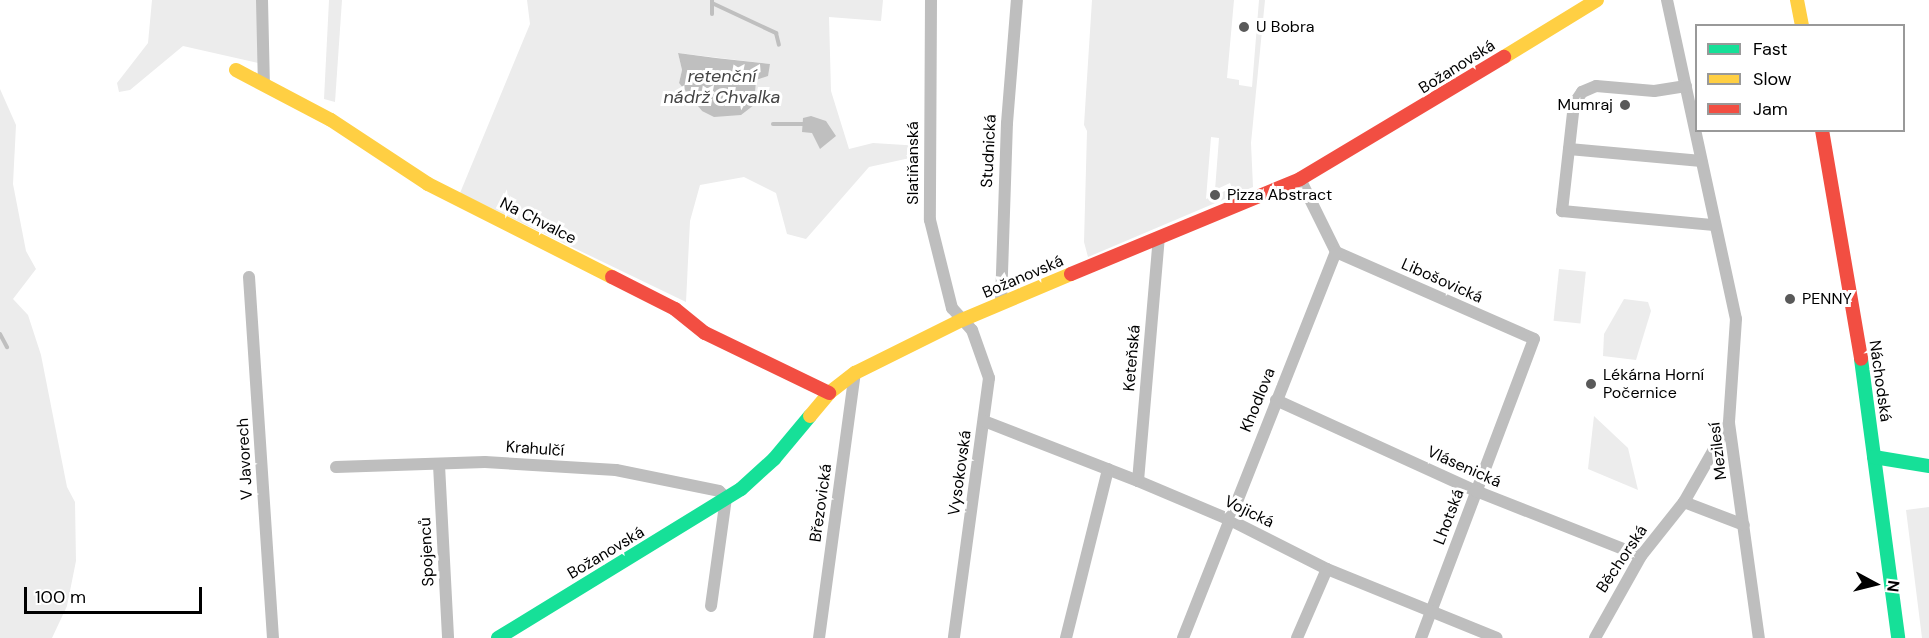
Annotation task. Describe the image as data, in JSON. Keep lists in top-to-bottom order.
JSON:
{
  "streets": {
    "street": [
      "Božanovská",
      "Studnická",
      "Slatiňanská",
      "Na Chvalce",
      "Libošovická",
      "Keteňská",
      "Náchodská",
      "Khodlova",
      "Krahulčí",
      "Mezilesí",
      "V Javorech",
      "Vlásenická",
      "Vysokovská",
      "Březovická",
      "Vojická",
      "Lhotská",
      "Spojenců",
      "Běchorská"
    ]
  },
  "crossings": [
    ["Božanovská", "Studnická"],
    ["Božanovská", "Slatiňanská"],
    ["Božanovská", "Na Chvalce"],
    ["Božanovská", "Keteňská"],
    ["Božanovská", "Krahulčí"],
    ["Božanovská", "Vysokovská"],
    ["Božanovská", "Březovická"],
    ["Slatiňanská", "Vysokovská"],
    ["Libošovická", "Khodlova"],
    ["Libošovická", "Lhotská"],
    ["Keteňská", "Vojická"],
    ["Khodlova", "Vlásenická"],
    ["Khodlova", "Vojická"],
    ["Krahulčí", "Spojenců"],
    ["Mezilesí", "Běchorská"],
    ["Vlásenická", "Lhotská"],
    ["Vlásenická", "Běchorská"],
    ["Vysokovská", "Vojická"],
    ["Vojická", "Lhotská"]
  ],
  "water": ["retenční nádrž Chvalka"],
  "places": [
    "U Bobra",
    "Mumraj",
    "Pizza Abstract",
    "PENNY",
    "Lékárna Horní Počernice"
  ],
  "legend": ["Fast", "Slow", "Jam"],
  "scale_bar": "100 m",
  "north": "right"
}
